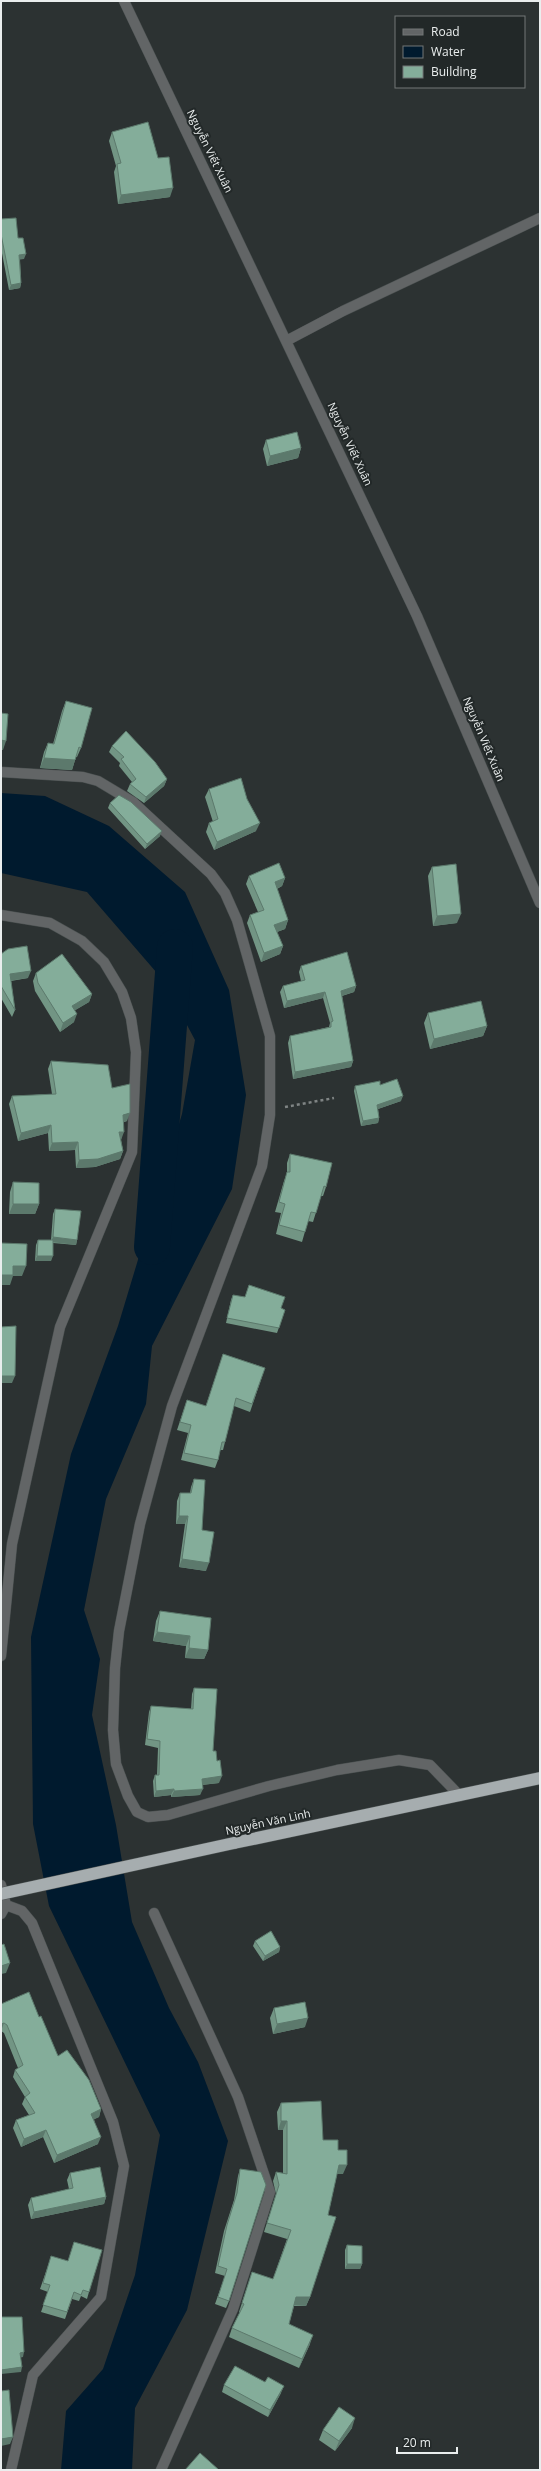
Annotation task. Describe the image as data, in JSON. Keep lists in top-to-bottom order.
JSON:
{
  "streets": {
    "highway": ["Nguyễn Văn Linh"],
    "street": ["Nguyễn Viết Xuân"]
  },
  "legend": ["Road", "Water", "Building"],
  "scale_bar": "20 m"
}
